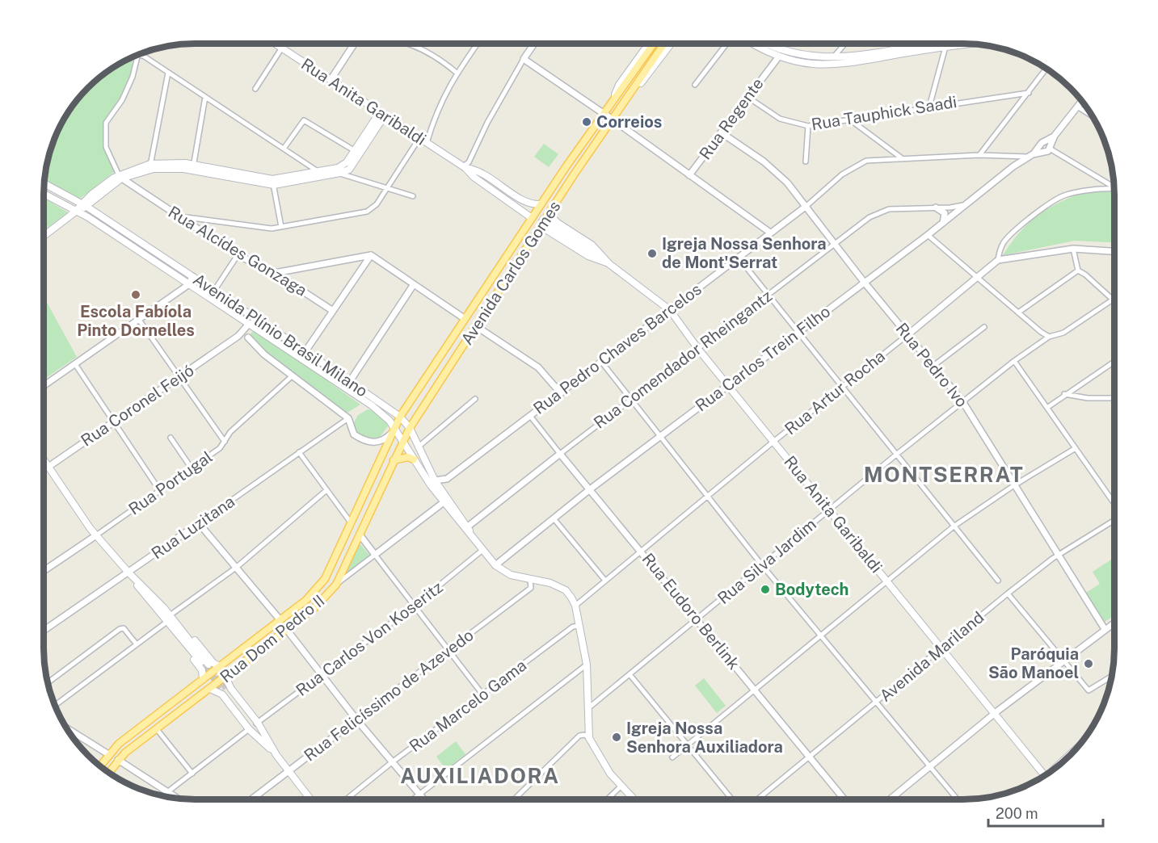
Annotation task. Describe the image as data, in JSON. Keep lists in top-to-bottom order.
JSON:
{
  "streets": {
    "main road": [
      "Rua Anita Garibaldi",
      "Avenida Carlos Gomes",
      "Avenida Plínio Brasil Milano",
      "Rua Dom Pedro II"
    ],
    "street": [
      "Rua Tauphick Saadi",
      "Rua Regente",
      "Rua Alcídes Gonzaga",
      "Rua Pedro Chaves Barcelos",
      "Rua Carlos Trein Filho",
      "Rua Comendador Rheingantz",
      "Rua Pedro Ivo",
      "Rua Artur Rocha",
      "Rua Coronel Feijó",
      "Rua Portugal",
      "Rua Luzitana",
      "Rua Silva Jardim",
      "Rua Eudoro Berlink",
      "Rua Carlos Von Koseritz",
      "Avenida Mariland",
      "Rua Felicíssimo de Azevedo",
      "Rua Marcelo Gama"
    ]
  },
  "crossings": [
    ["Rua Anita Garibaldi", "Avenida Carlos Gomes"],
    ["Rua Anita Garibaldi", "Rua Pedro Chaves Barcelos"],
    ["Rua Anita Garibaldi", "Rua Carlos Trein Filho"],
    ["Rua Anita Garibaldi", "Rua Comendador Rheingantz"],
    ["Rua Anita Garibaldi", "Rua Artur Rocha"],
    ["Rua Anita Garibaldi", "Rua Silva Jardim"],
    ["Rua Anita Garibaldi", "Avenida Mariland"],
    ["Rua Tauphick Saadi", "Rua Regente"],
    ["Rua Regente", "Rua Pedro Ivo"],
    ["Avenida Carlos Gomes", "Avenida Plínio Brasil Milano"],
    ["Avenida Carlos Gomes", "Rua Dom Pedro II"],
    ["Avenida Plínio Brasil Milano", "Rua Pedro Chaves Barcelos"],
    ["Avenida Plínio Brasil Milano", "Rua Carlos Trein Filho"],
    ["Avenida Plínio Brasil Milano", "Rua Comendador Rheingantz"],
    ["Avenida Plínio Brasil Milano", "Rua Artur Rocha"],
    ["Avenida Plínio Brasil Milano", "Rua Coronel Feijó"],
    ["Avenida Plínio Brasil Milano", "Rua Silva Jardim"],
    ["Avenida Plínio Brasil Milano", "Rua Dom Pedro II"],
    ["Avenida Plínio Brasil Milano", "Rua Carlos Von Koseritz"],
    ["Avenida Plínio Brasil Milano", "Rua Felicíssimo de Azevedo"],
    ["Avenida Plínio Brasil Milano", "Rua Marcelo Gama"],
    ["Rua Pedro Chaves Barcelos", "Rua Carlos Trein Filho"],
    ["Rua Pedro Chaves Barcelos", "Rua Pedro Ivo"],
    ["Rua Pedro Chaves Barcelos", "Rua Eudoro Berlink"],
    ["Rua Carlos Trein Filho", "Rua Comendador Rheingantz"],
    ["Rua Carlos Trein Filho", "Rua Pedro Ivo"],
    ["Rua Carlos Trein Filho", "Rua Eudoro Berlink"],
    ["Rua Comendador Rheingantz", "Rua Pedro Ivo"],
    ["Rua Comendador Rheingantz", "Rua Eudoro Berlink"],
    ["Rua Pedro Ivo", "Rua Artur Rocha"],
    ["Rua Pedro Ivo", "Rua Silva Jardim"],
    ["Rua Pedro Ivo", "Avenida Mariland"],
    ["Rua Artur Rocha", "Rua Eudoro Berlink"],
    ["Rua Silva Jardim", "Rua Eudoro Berlink"],
    ["Rua Eudoro Berlink", "Avenida Mariland"]
  ],
  "districts": ["MONTSERRAT", "AUXILIADORA"],
  "places": [
    "Correios",
    "Igreja Nossa Senhora de Mont'Serrat",
    "Escola Fabíola Pinto Dornelles",
    "Bodytech",
    "Paróquia São Manoel",
    "Igreja Nossa Senhora Auxiliadora"
  ],
  "scale_bar": "200 m"
}
